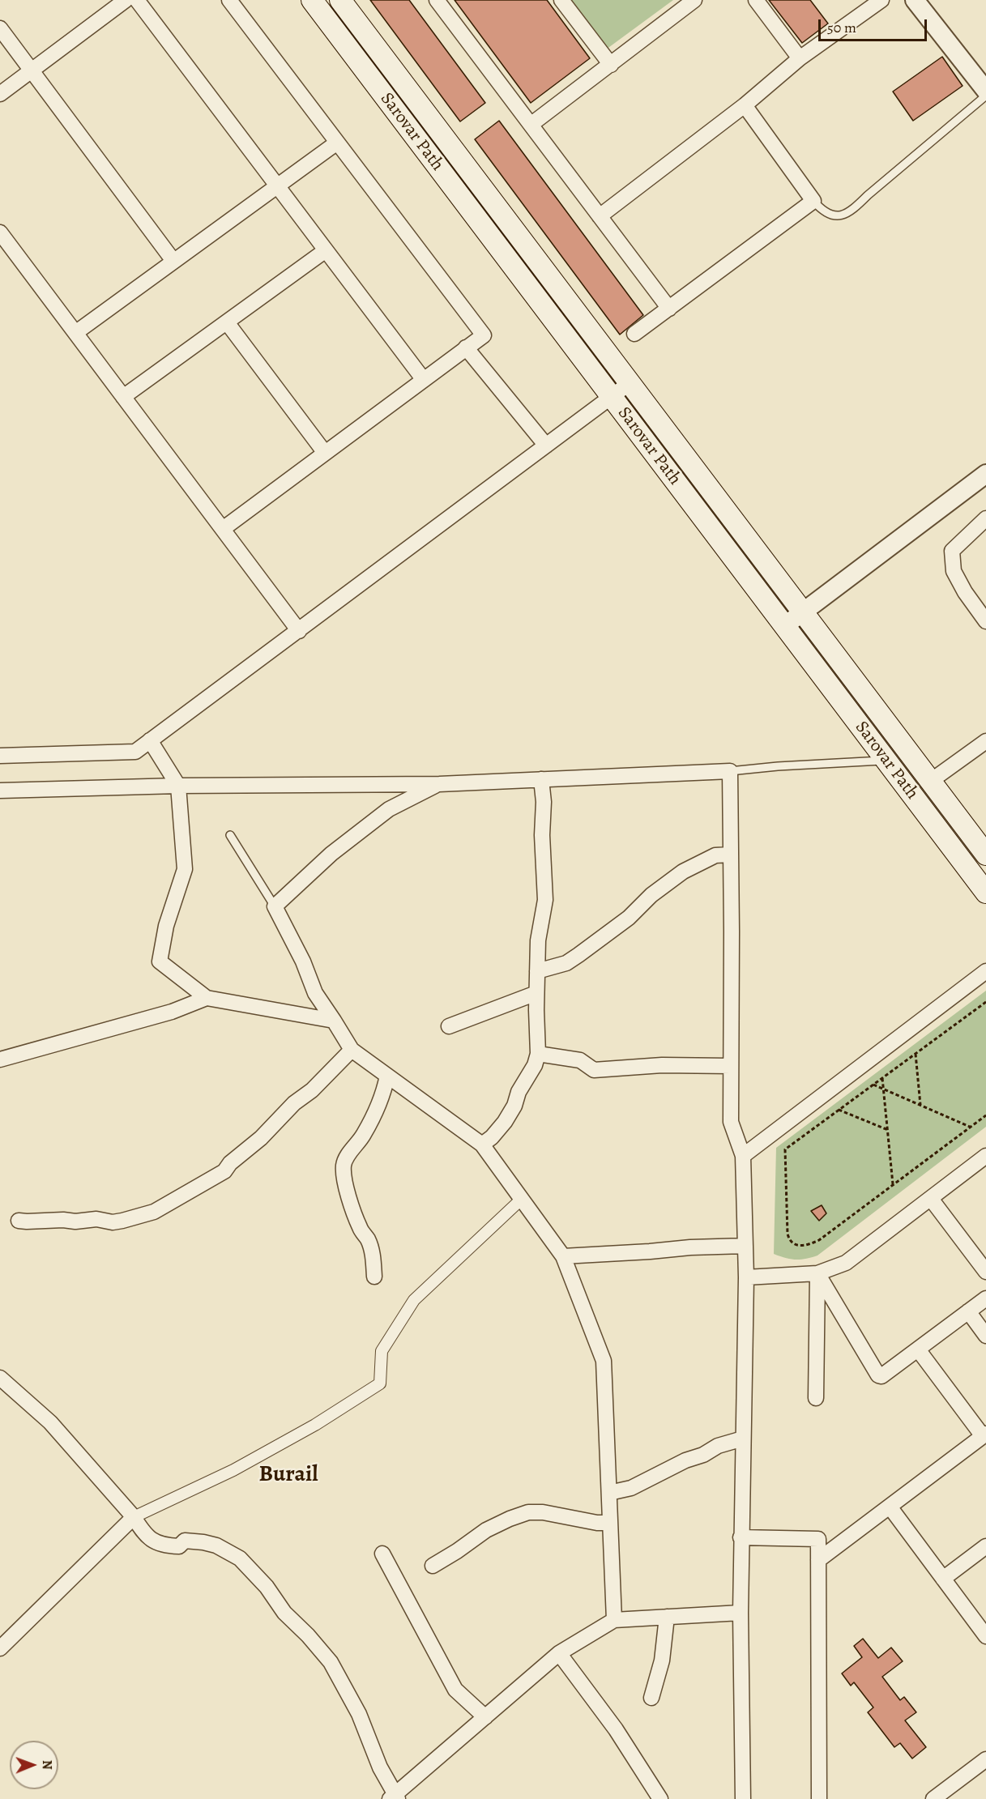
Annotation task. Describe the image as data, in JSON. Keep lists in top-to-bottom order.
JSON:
{
  "streets": {
    "main road": ["Sarovar Path"]
  },
  "districts": ["Burail"],
  "scale_bar": "50 m",
  "north": "right"
}
